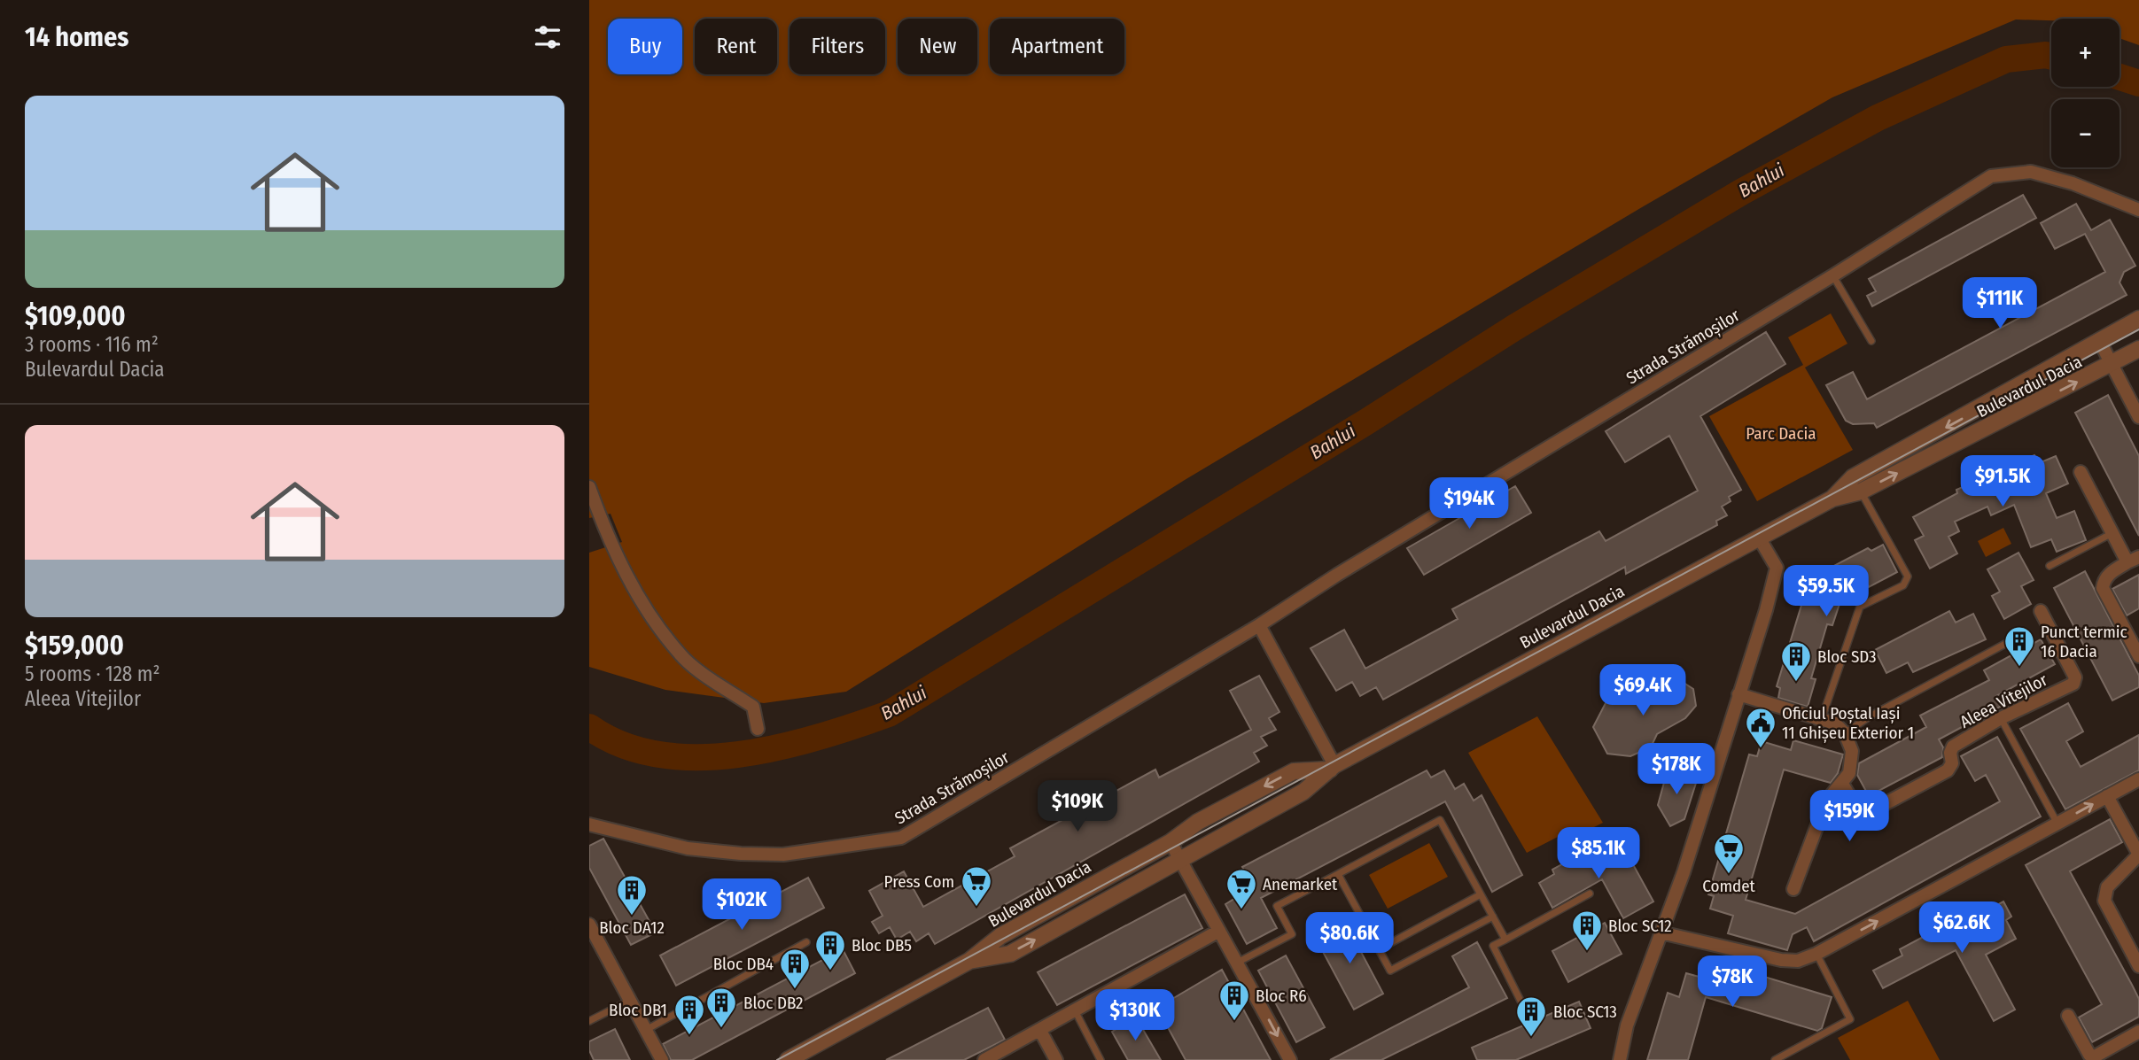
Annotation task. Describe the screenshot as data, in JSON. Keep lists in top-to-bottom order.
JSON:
{
  "streets": {
    "street": ["Strada Strămoșilor", "Bulevardul Dacia", "Aleea Vitejilor"]
  },
  "water": ["Bahlui"],
  "parks": ["Parc Dacia"],
  "places": {
    "building": [
      "Punct termic 16 Dacia",
      "Bloc SD3",
      "Bloc DA12",
      "Bloc SC12",
      "Bloc DB5",
      "Bloc DB4",
      "Bloc R6",
      "Bloc DB2",
      "Bloc DB1",
      "Bloc SC13"
    ],
    "public building": ["Oficiul Poștal Iași 11 Ghișeu Exterior 1"],
    "supermarket": ["Comdet", "Press Com", "Anemarket"]
  },
  "page": {
    "heading": "14 homes",
    "map_buttons": ["+", "−"],
    "chip": [
      "Buy",
      "Rent",
      "Filters",
      "New",
      "Apartment"
    ],
    "list": [
      {
        "name": "$109,000",
        "note": "3 rooms · 116 m² · Bulevardul Dacia"
      },
      {
        "name": "$159,000",
        "note": "5 rooms · 128 m² · Aleea Vitejilor"
      }
    ],
    "price": [
      "$111K",
      "$91.5K",
      "$194K",
      "$59.5K",
      "$69.4K",
      "$178K",
      "$109K",
      "$159K",
      "$85.1K",
      "$102K",
      "$62.6K",
      "$80.6K",
      "$78K",
      "$130K"
    ]
  }
}
